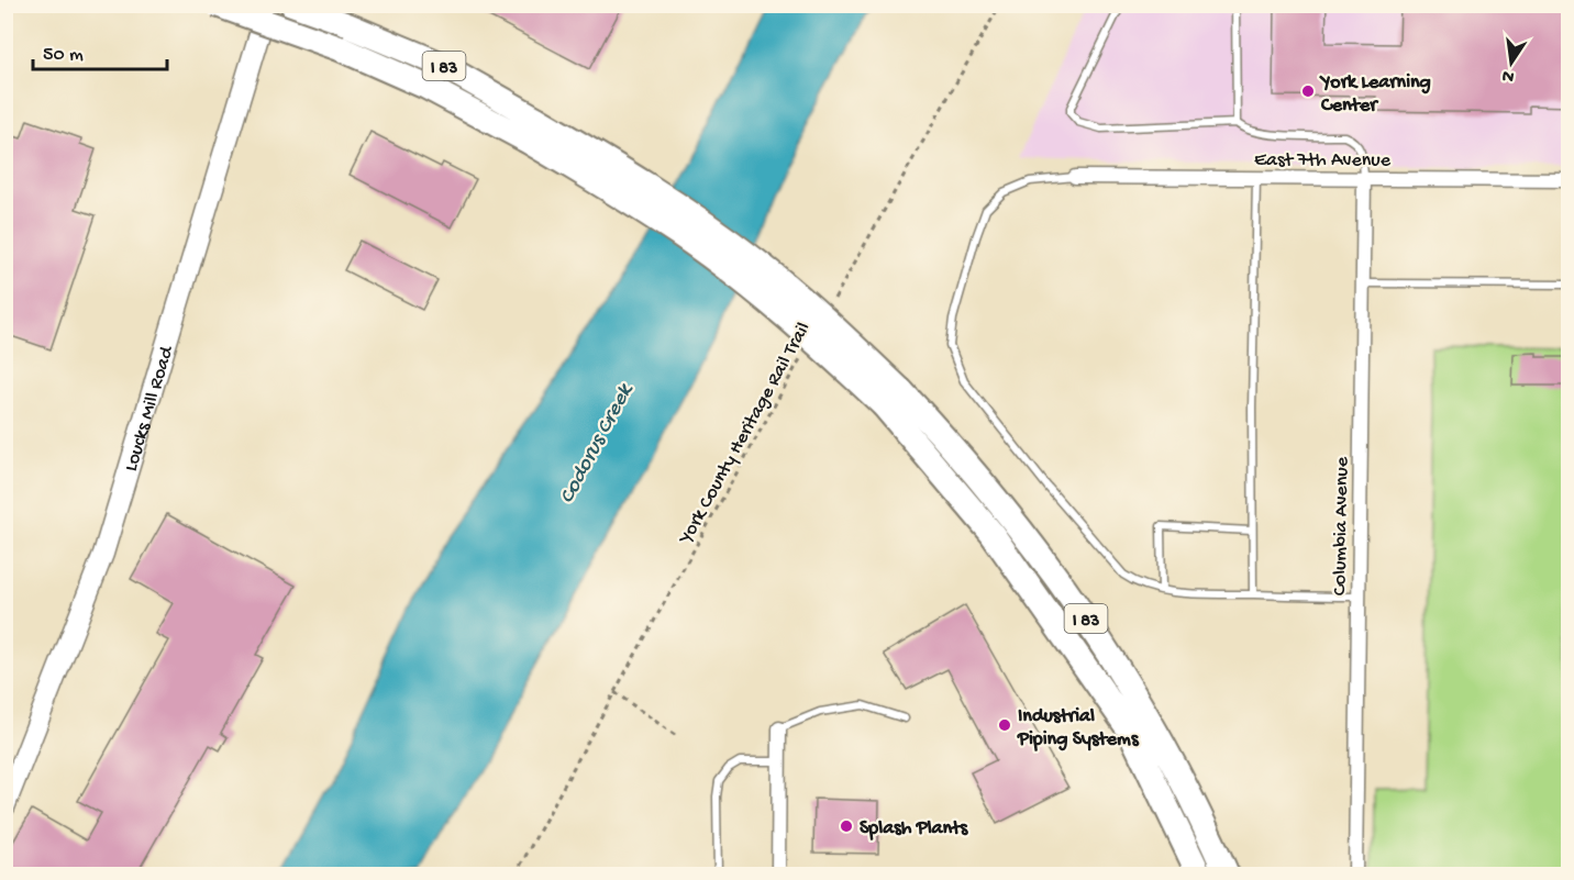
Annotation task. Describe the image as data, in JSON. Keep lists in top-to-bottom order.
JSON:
{
  "streets": {
    "highway": ["I 83"],
    "street": ["East 7th Avenue", "Loucks Mill Road", "Columbia Avenue"],
    "path": ["York County Heritage Rail Trail"]
  },
  "crossings": [
    ["East 7th Avenue", "Columbia Avenue"]
  ],
  "water": ["Codorus Creek"],
  "places": ["York Learning Center", "Industrial Piping Systems", "Splash Plants"],
  "scale_bar": "50 m",
  "north": "bottom"
}
